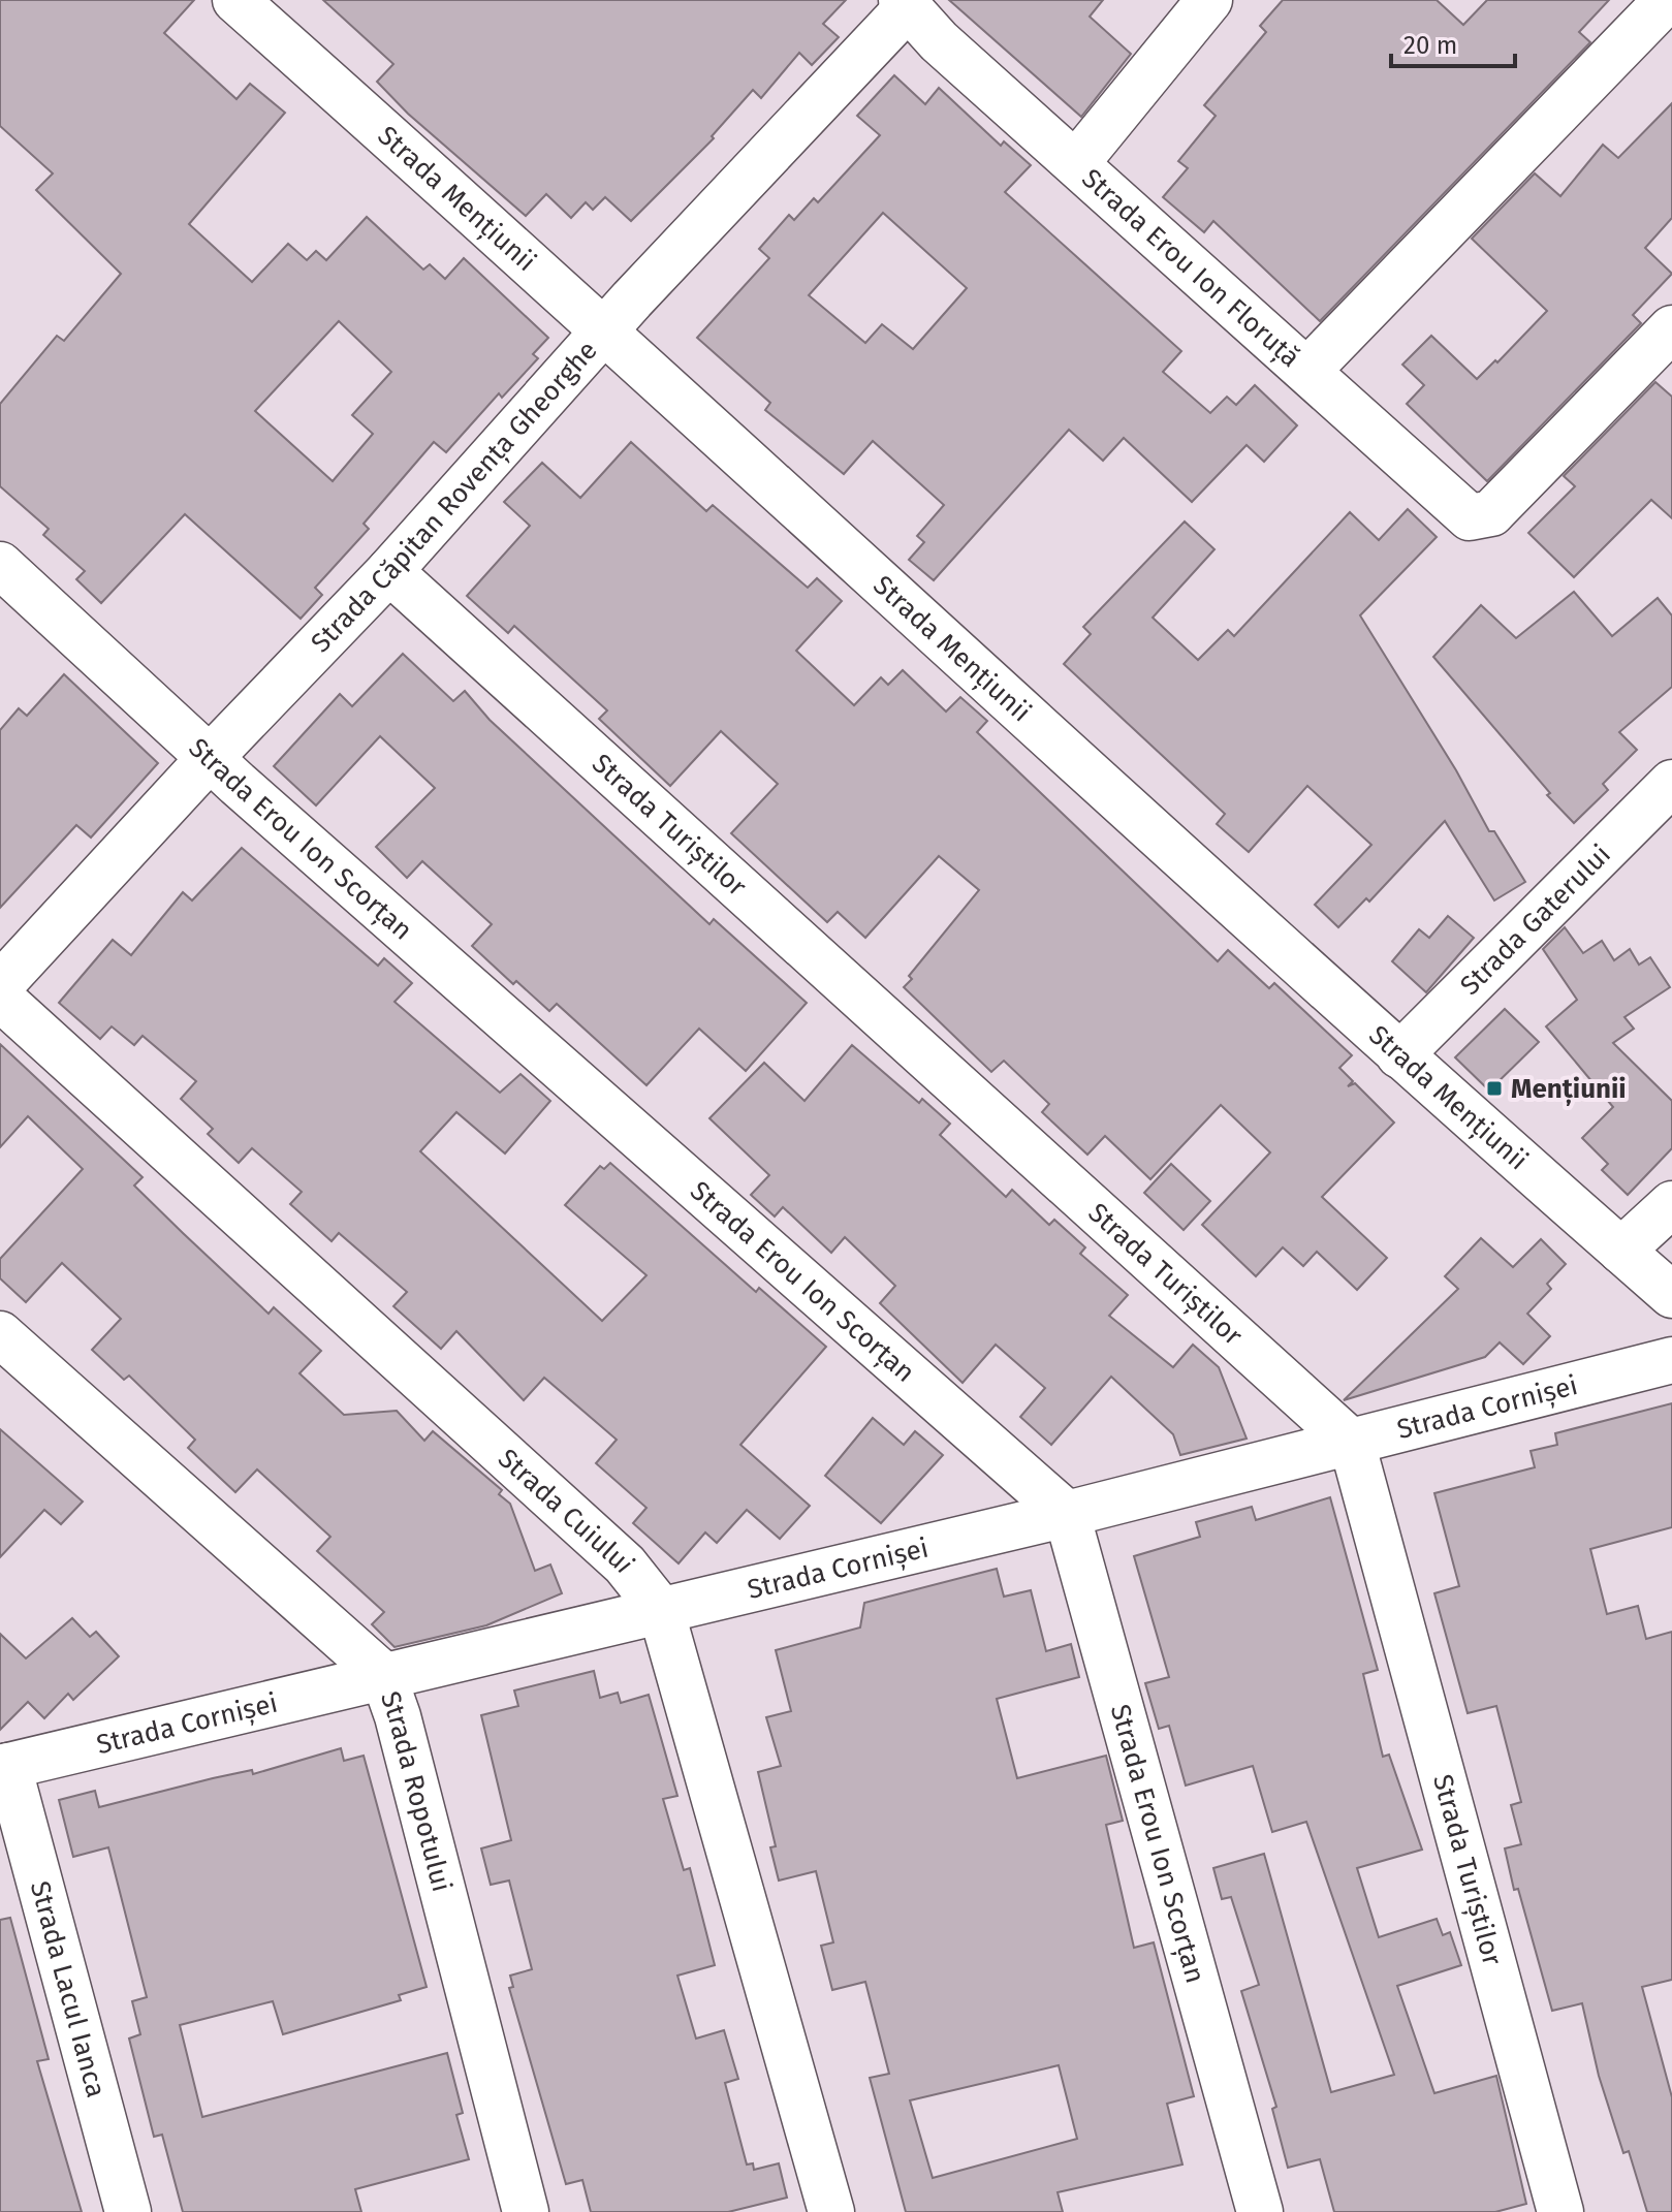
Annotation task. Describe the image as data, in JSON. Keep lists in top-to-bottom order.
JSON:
{
  "streets": {
    "street": [
      "Strada Mențiunii",
      "Strada Erou Ion Floruță",
      "Strada Căpitan Rovența Gheorghe",
      "Strada Turiștilor",
      "Strada Erou Ion Scorțan",
      "Strada Gaterului",
      "Strada Cornișei",
      "Strada Cuiului",
      "Strada Ropotului",
      "Strada Lacul Ianca"
    ]
  },
  "crossings": [
    ["Strada Mențiunii", "Strada Căpitan Rovența Gheorghe"],
    ["Strada Mențiunii", "Strada Gaterului"],
    ["Strada Erou Ion Floruță", "Strada Căpitan Rovența Gheorghe"],
    ["Strada Căpitan Rovența Gheorghe", "Strada Turiștilor"],
    ["Strada Căpitan Rovența Gheorghe", "Strada Erou Ion Scorțan"],
    ["Strada Turiștilor", "Strada Cornișei"],
    ["Strada Erou Ion Scorțan", "Strada Cornișei"],
    ["Strada Cornișei", "Strada Cuiului"],
    ["Strada Cornișei", "Strada Ropotului"],
    ["Strada Cornișei", "Strada Lacul Ianca"]
  ],
  "places": {
    "transit": ["Mențiunii"]
  },
  "scale_bar": "20 m"
}
